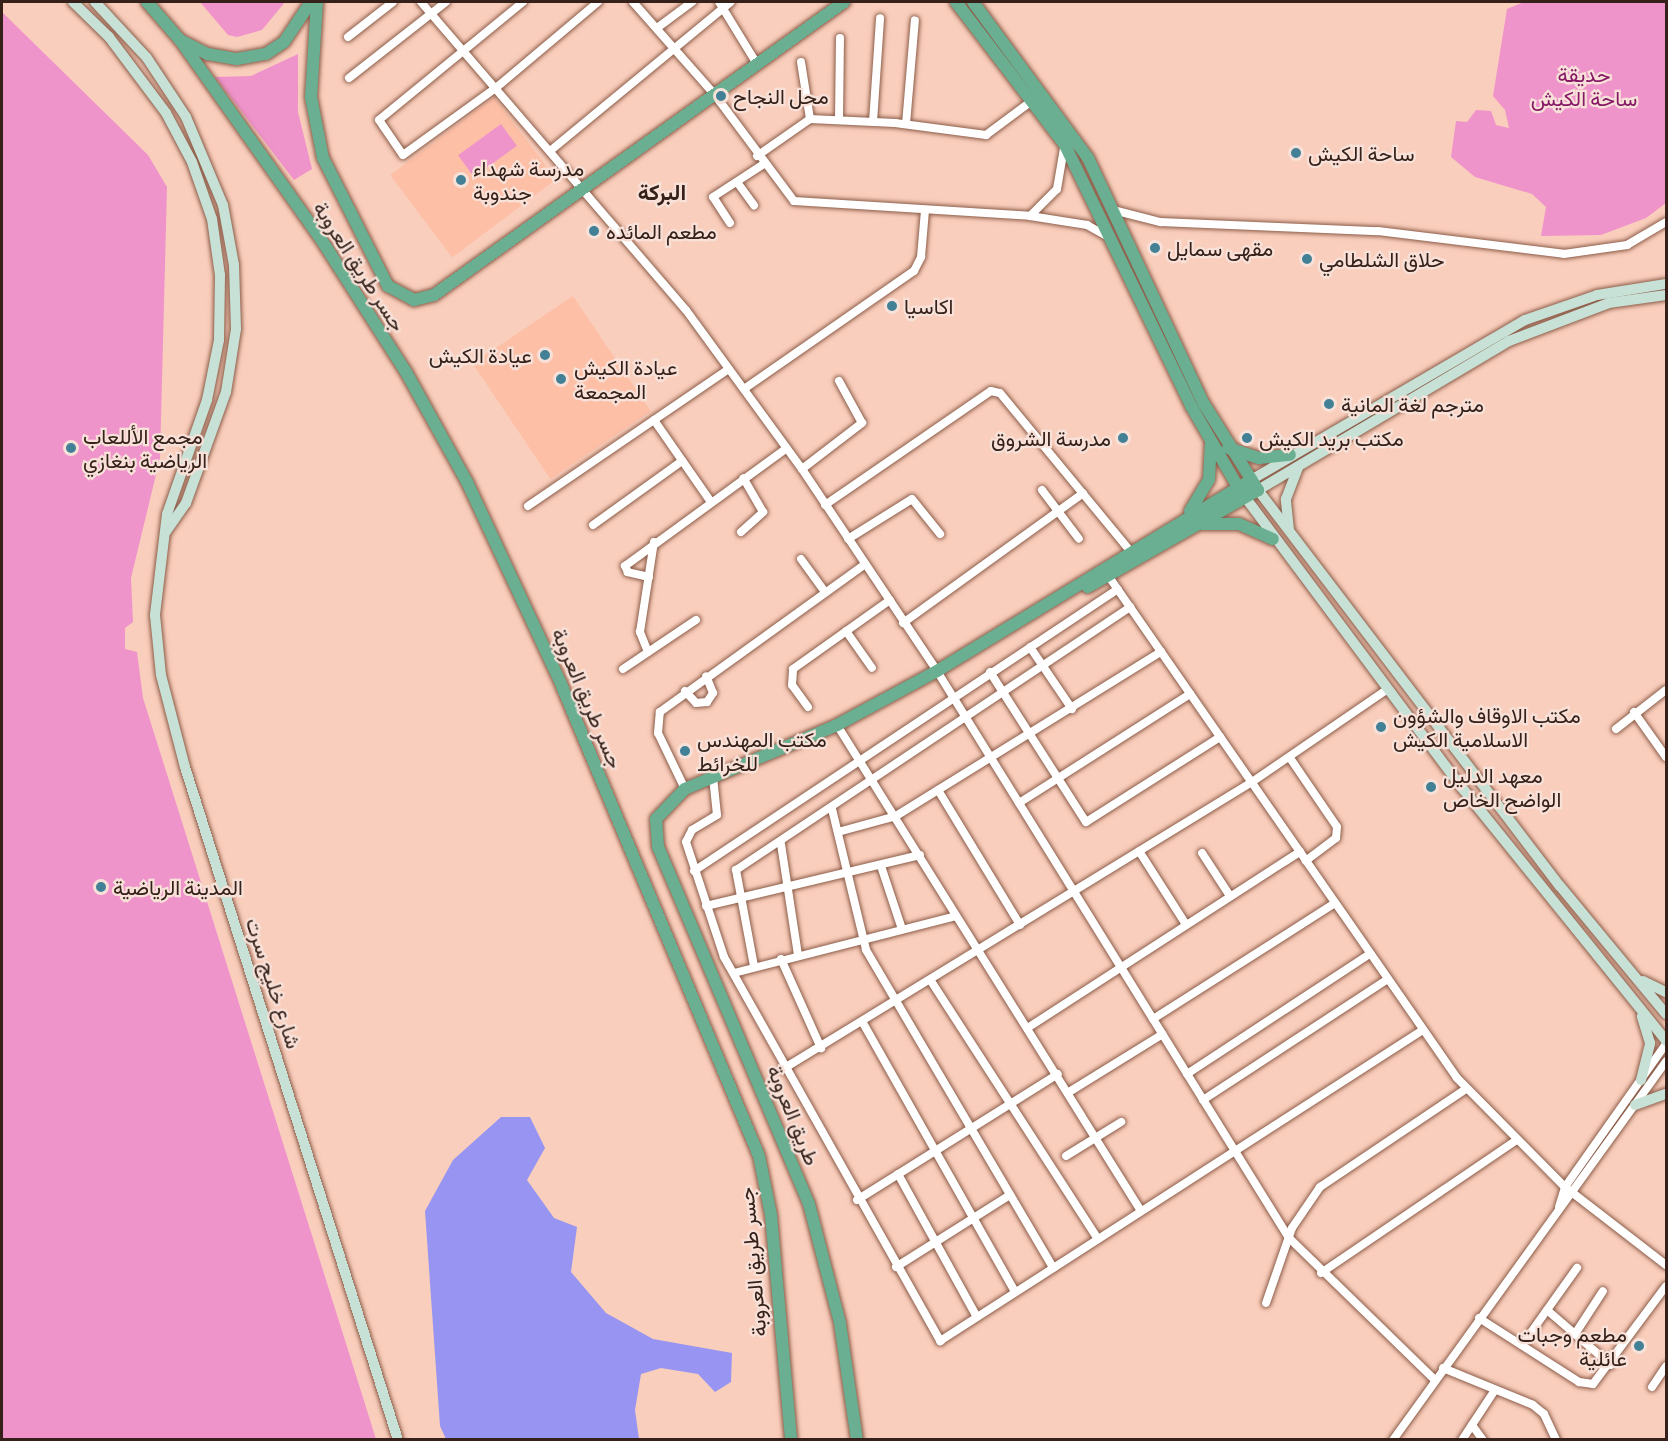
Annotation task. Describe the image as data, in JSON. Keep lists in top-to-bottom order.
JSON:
{
  "streets": {
    "highway": ["جسر طريق العروبة", "طريق العروبة"],
    "main road": ["شارع خليج سرت"]
  },
  "districts": ["البركة"],
  "parks": ["حديقة ساحة الكيش"],
  "places": [
    "محل النجاح",
    "ساحة الكيش",
    "مدرسة شهداء جندوبة",
    "مطعم المائده",
    "مقهى سمايل",
    "حلاق الشلطامي",
    "اكاسيا",
    "عيادة الكيش",
    "عيادة الكيش المجمعة",
    "مترجم لغة المانية",
    "مدرسة الشروق",
    "مكتب بريد الكيش",
    "مجمع الأللعاب الرياضية بنغازي",
    "مكتب الاوقاف والشؤون الاسلامية الكيش",
    "مكتب المهندس للخرائط",
    "معهد الدليل الواضح الخاص",
    "المدينة الرياضية",
    "مطعم وجبات عائلية"
  ]
}
